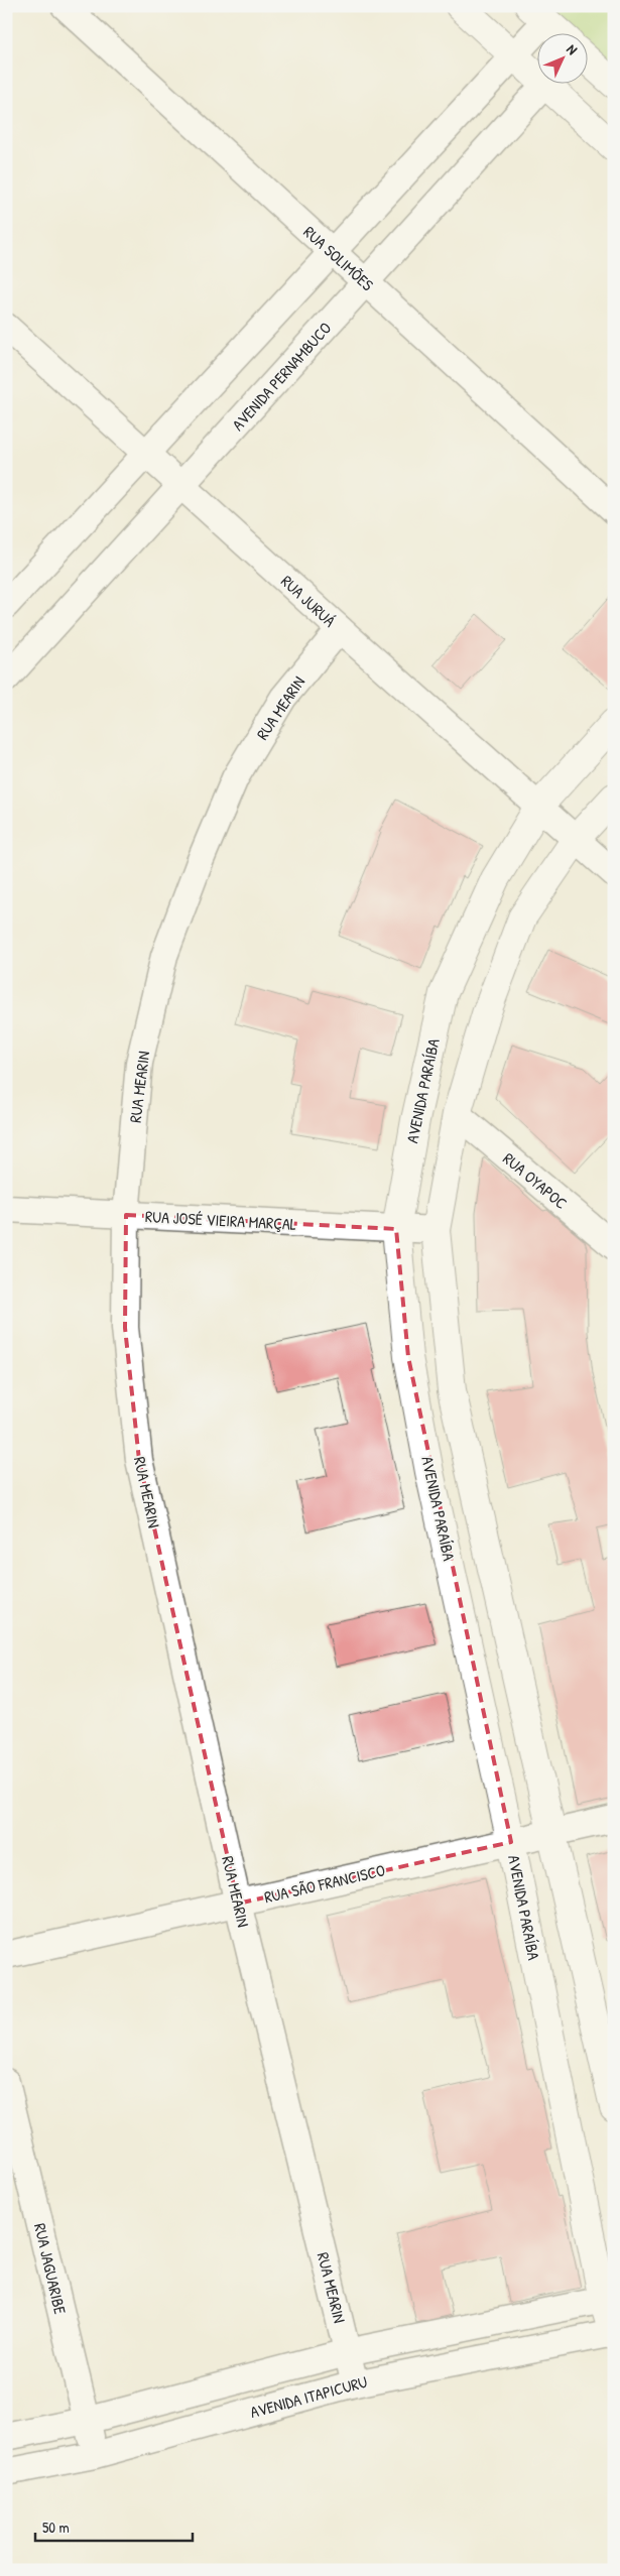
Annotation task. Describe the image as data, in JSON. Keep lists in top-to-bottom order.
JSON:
{
  "streets": {
    "main road": ["AVENIDA PARAÍBA"],
    "street": [
      "RUA SOLIMÕES",
      "AVENIDA PERNAMBUCO",
      "RUA JURUÁ",
      "RUA MEARIN",
      "RUA OYAPOC",
      "RUA JOSÉ VIEIRA MARÇAL",
      "RUA SÃO FRANCISCO",
      "RUA JAGUARIBE",
      "AVENIDA ITAPICURU"
    ]
  },
  "crossings": [
    ["RUA SOLIMÕES", "AVENIDA PERNAMBUCO"],
    ["AVENIDA PERNAMBUCO", "RUA JURUÁ"],
    ["RUA JURUÁ", "RUA MEARIN"],
    ["RUA JURUÁ", "AVENIDA PARAÍBA"],
    ["RUA MEARIN", "RUA JOSÉ VIEIRA MARÇAL"],
    ["RUA MEARIN", "RUA SÃO FRANCISCO"],
    ["RUA MEARIN", "AVENIDA ITAPICURU"],
    ["AVENIDA PARAÍBA", "RUA JOSÉ VIEIRA MARÇAL"],
    ["AVENIDA PARAÍBA", "RUA SÃO FRANCISCO"],
    ["AVENIDA PARAÍBA", "AVENIDA ITAPICURU"],
    ["RUA JAGUARIBE", "AVENIDA ITAPICURU"]
  ],
  "scale_bar": "50 m",
  "north": "top right"
}
